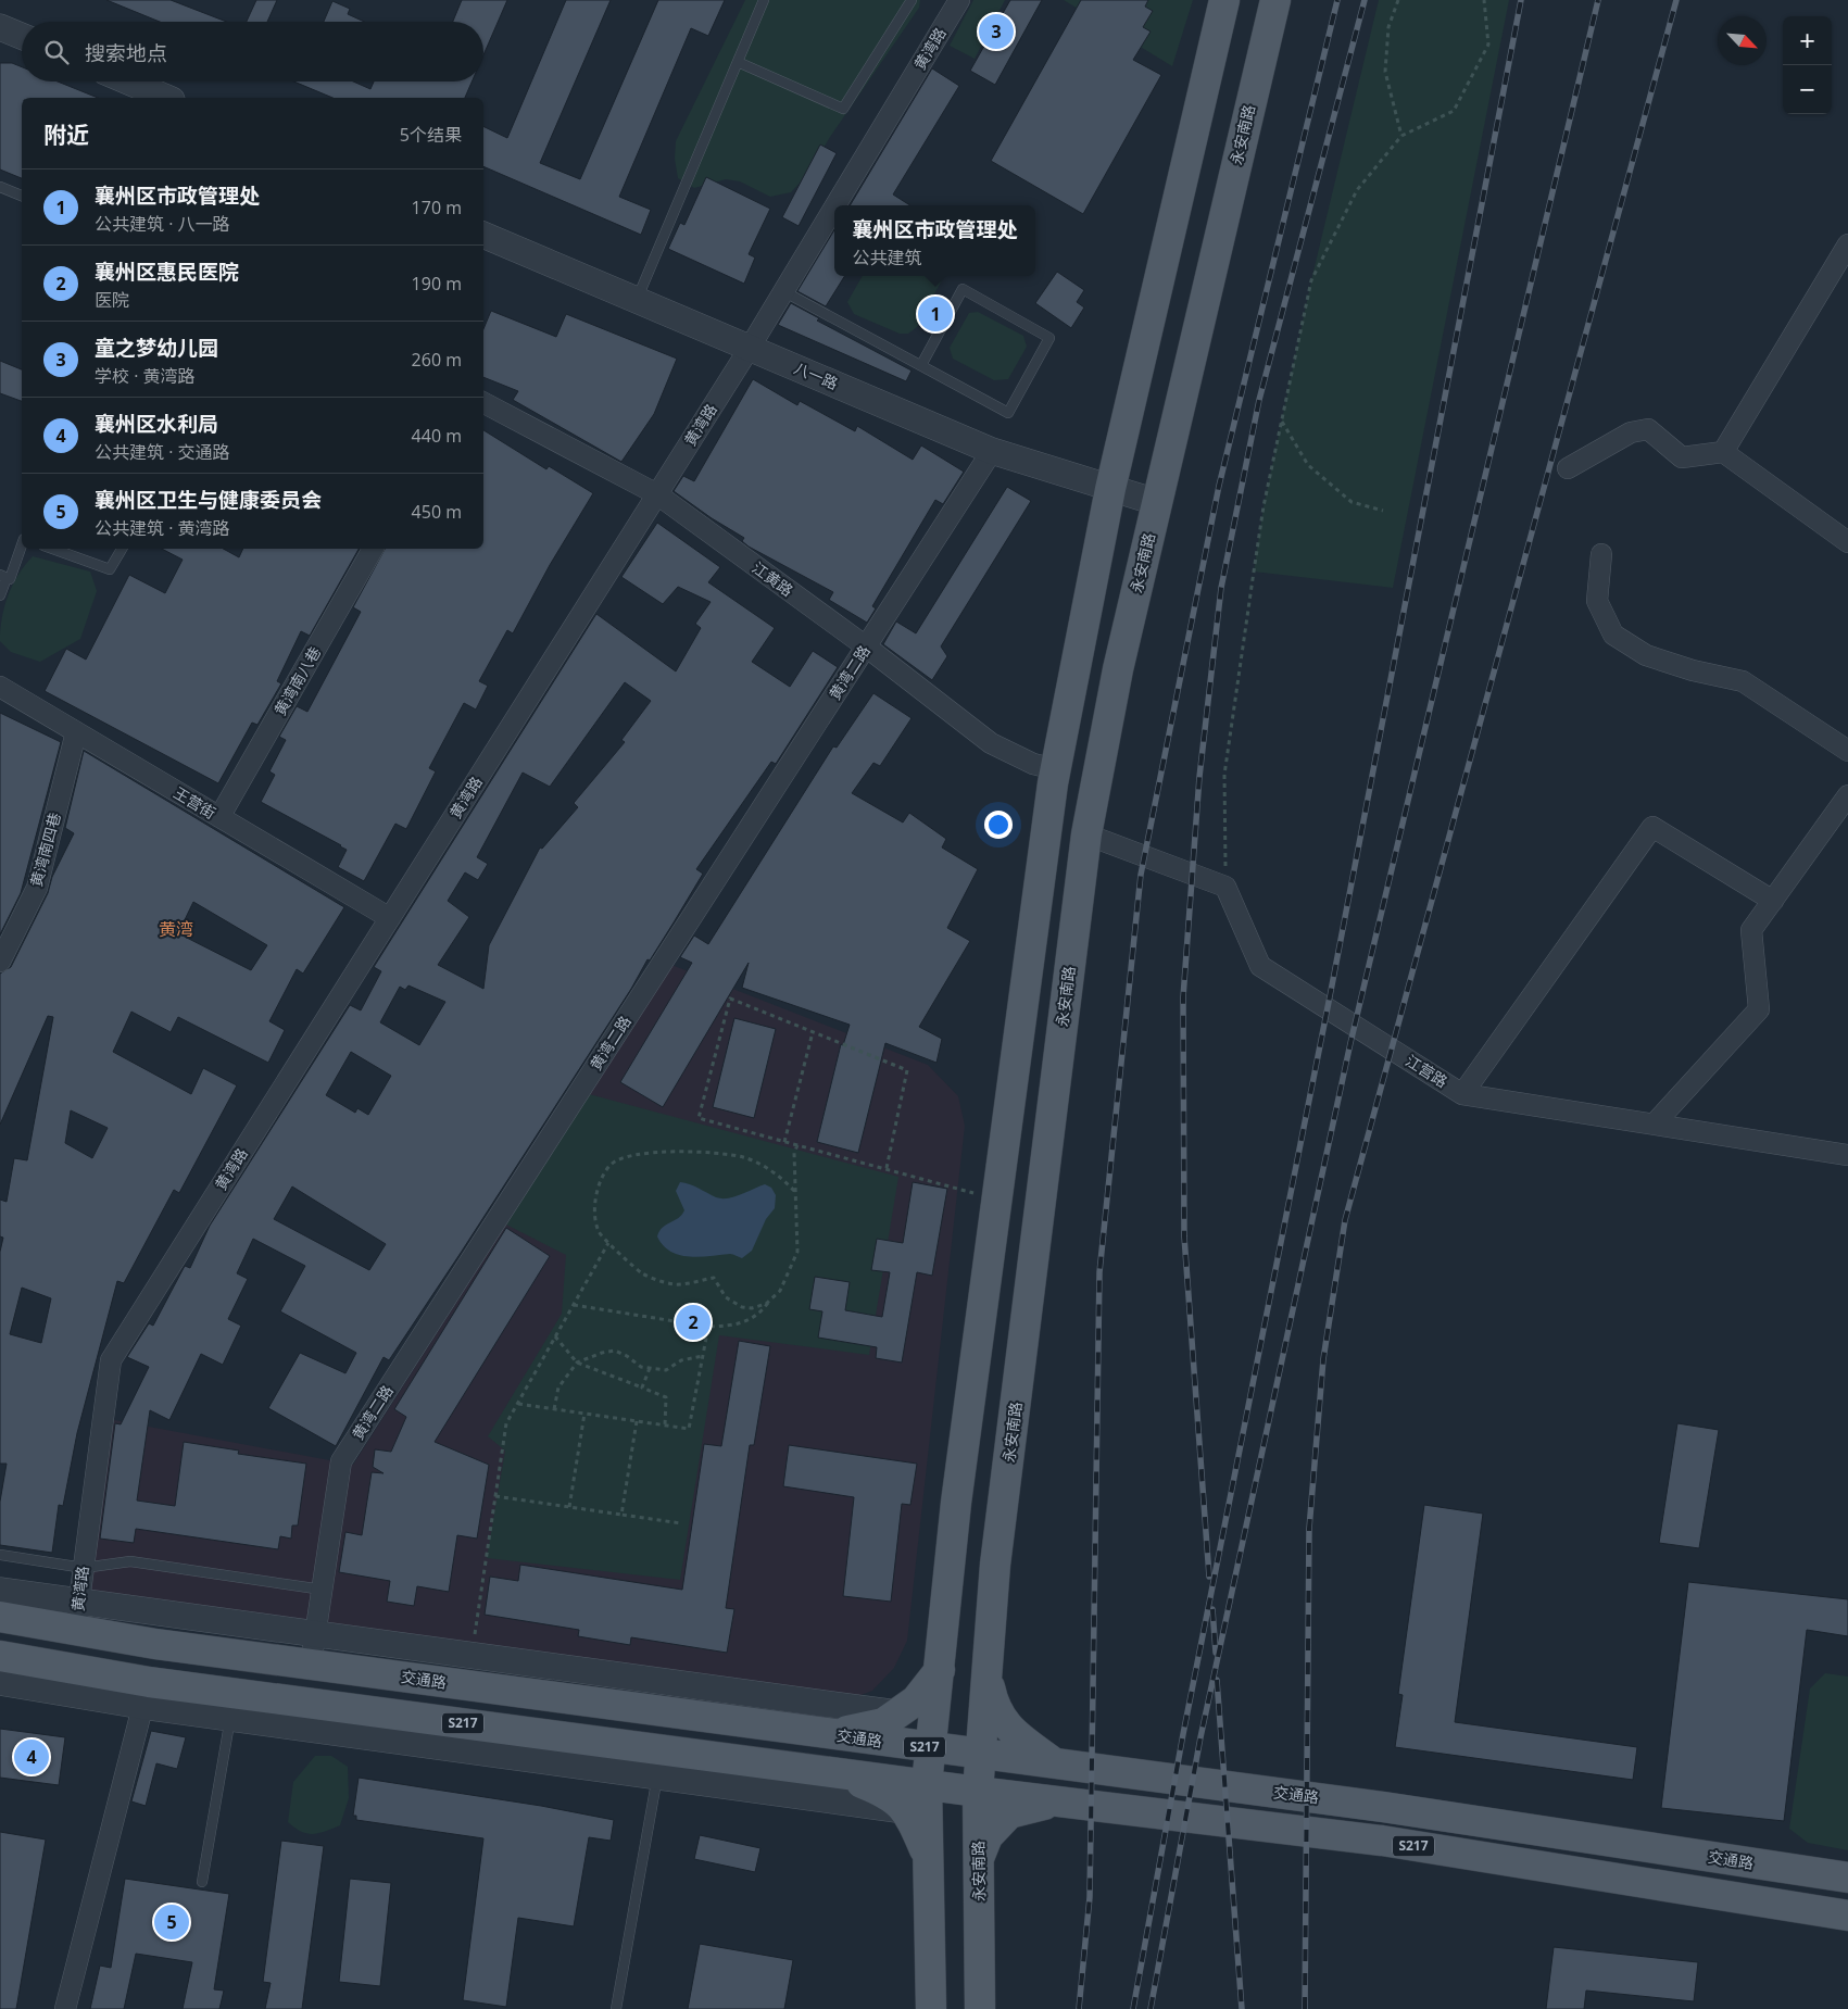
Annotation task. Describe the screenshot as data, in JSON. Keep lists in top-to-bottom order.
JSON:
{
  "streets": {
    "main road": ["永安南路", "交通路", "S217"],
    "street": [
      "黄湾路",
      "八一路",
      "江黄路",
      "黄湾二路",
      "黄湾南八巷",
      "王营街",
      "黄湾南四巷",
      "江营路"
    ]
  },
  "crossings": [
    ["黄湾路", "八一路"],
    ["黄湾路", "江黄路"],
    ["黄湾路", "王营街"],
    ["黄湾路", "交通路"],
    ["永安南路", "八一路"],
    ["永安南路", "交通路"],
    ["永安南路", "S217"],
    ["八一路", "黄湾二路"],
    ["江黄路", "黄湾二路"],
    ["黄湾二路", "交通路"],
    ["黄湾南八巷", "王营街"],
    ["王营街", "黄湾南四巷"]
  ],
  "districts": ["黄湾"],
  "north": "bottom right",
  "page": {
    "pins": [
      "3",
      "1",
      "2",
      "4",
      "5"
    ],
    "map_buttons": ["+", "−"],
    "search": "搜索地点",
    "heading": ["附近", "5个结果"],
    "list": [
      {
        "mark": "1",
        "name": "襄州区市政管理处",
        "note": "公共建筑 · 八一路",
        "value": "170 m"
      },
      {
        "mark": "2",
        "name": "襄州区惠民医院",
        "note": "医院",
        "value": "190 m"
      },
      {
        "mark": "3",
        "name": "童之梦幼儿园",
        "note": "学校 · 黄湾路",
        "value": "260 m"
      },
      {
        "mark": "4",
        "name": "襄州区水利局",
        "note": "公共建筑 · 交通路",
        "value": "440 m"
      },
      {
        "mark": "5",
        "name": "襄州区卫生与健康委员会",
        "note": "公共建筑 · 黄湾路",
        "value": "450 m"
      }
    ],
    "popup": ["襄州区市政管理处", "公共建筑"]
  }
}
